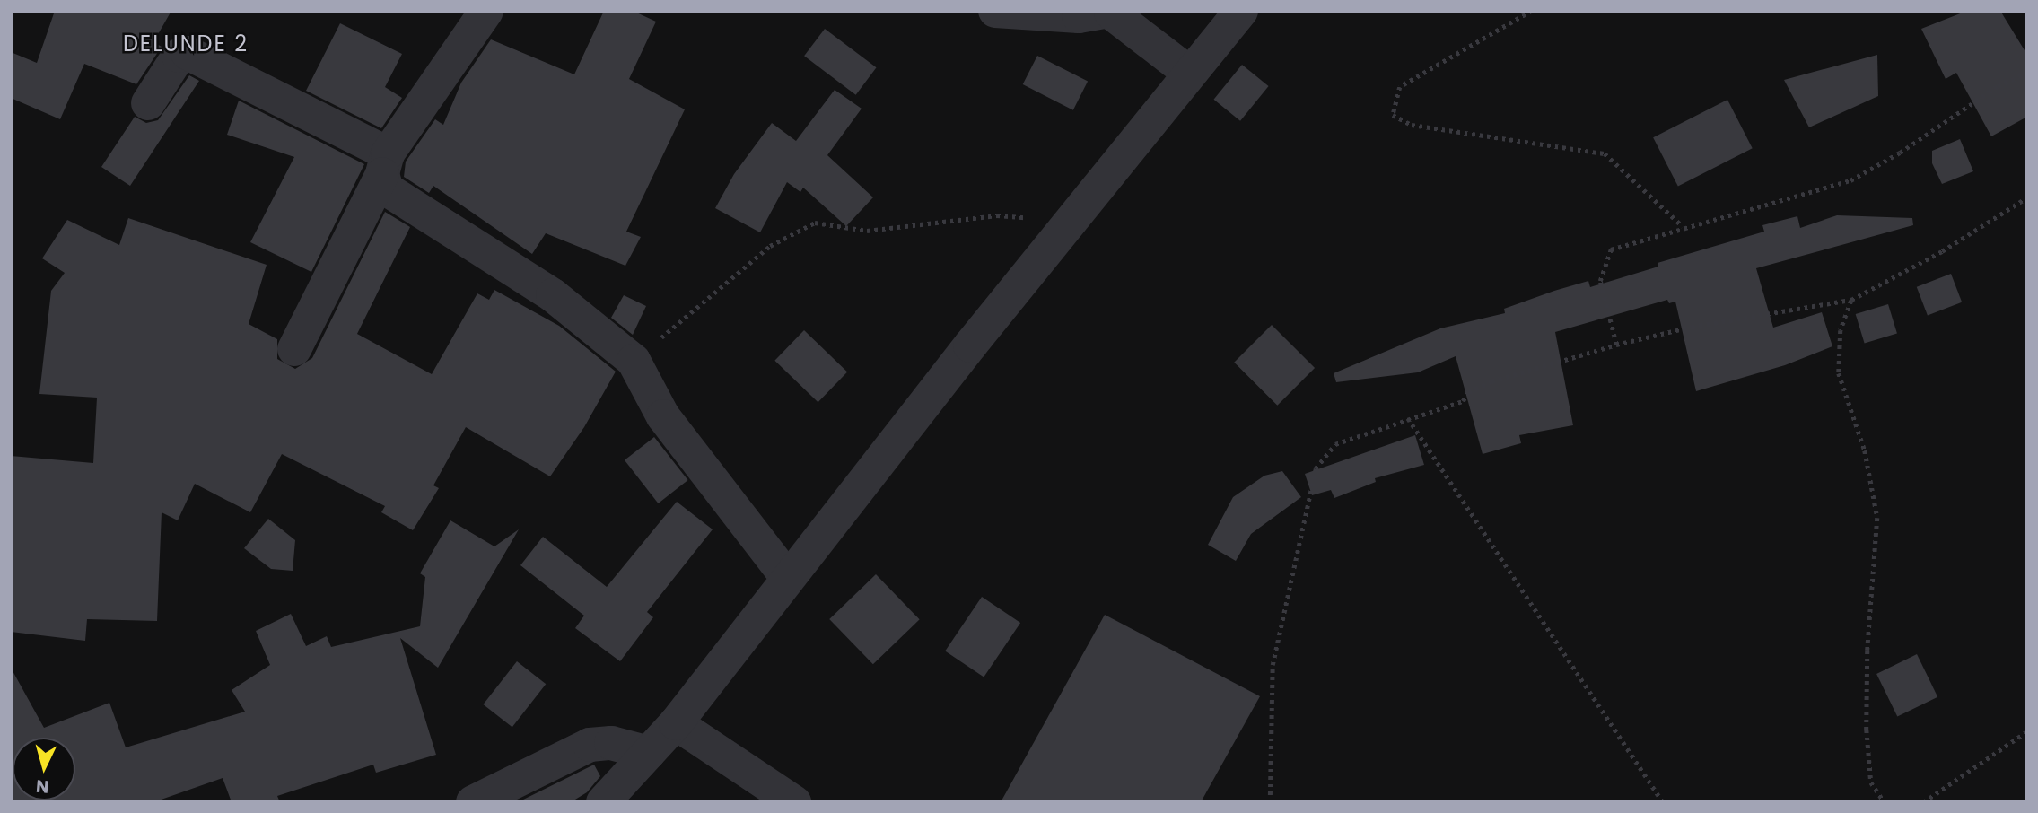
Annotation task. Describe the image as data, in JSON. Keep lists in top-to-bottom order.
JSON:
{
  "districts": ["DELUNDE 2"],
  "north": "bottom"
}
